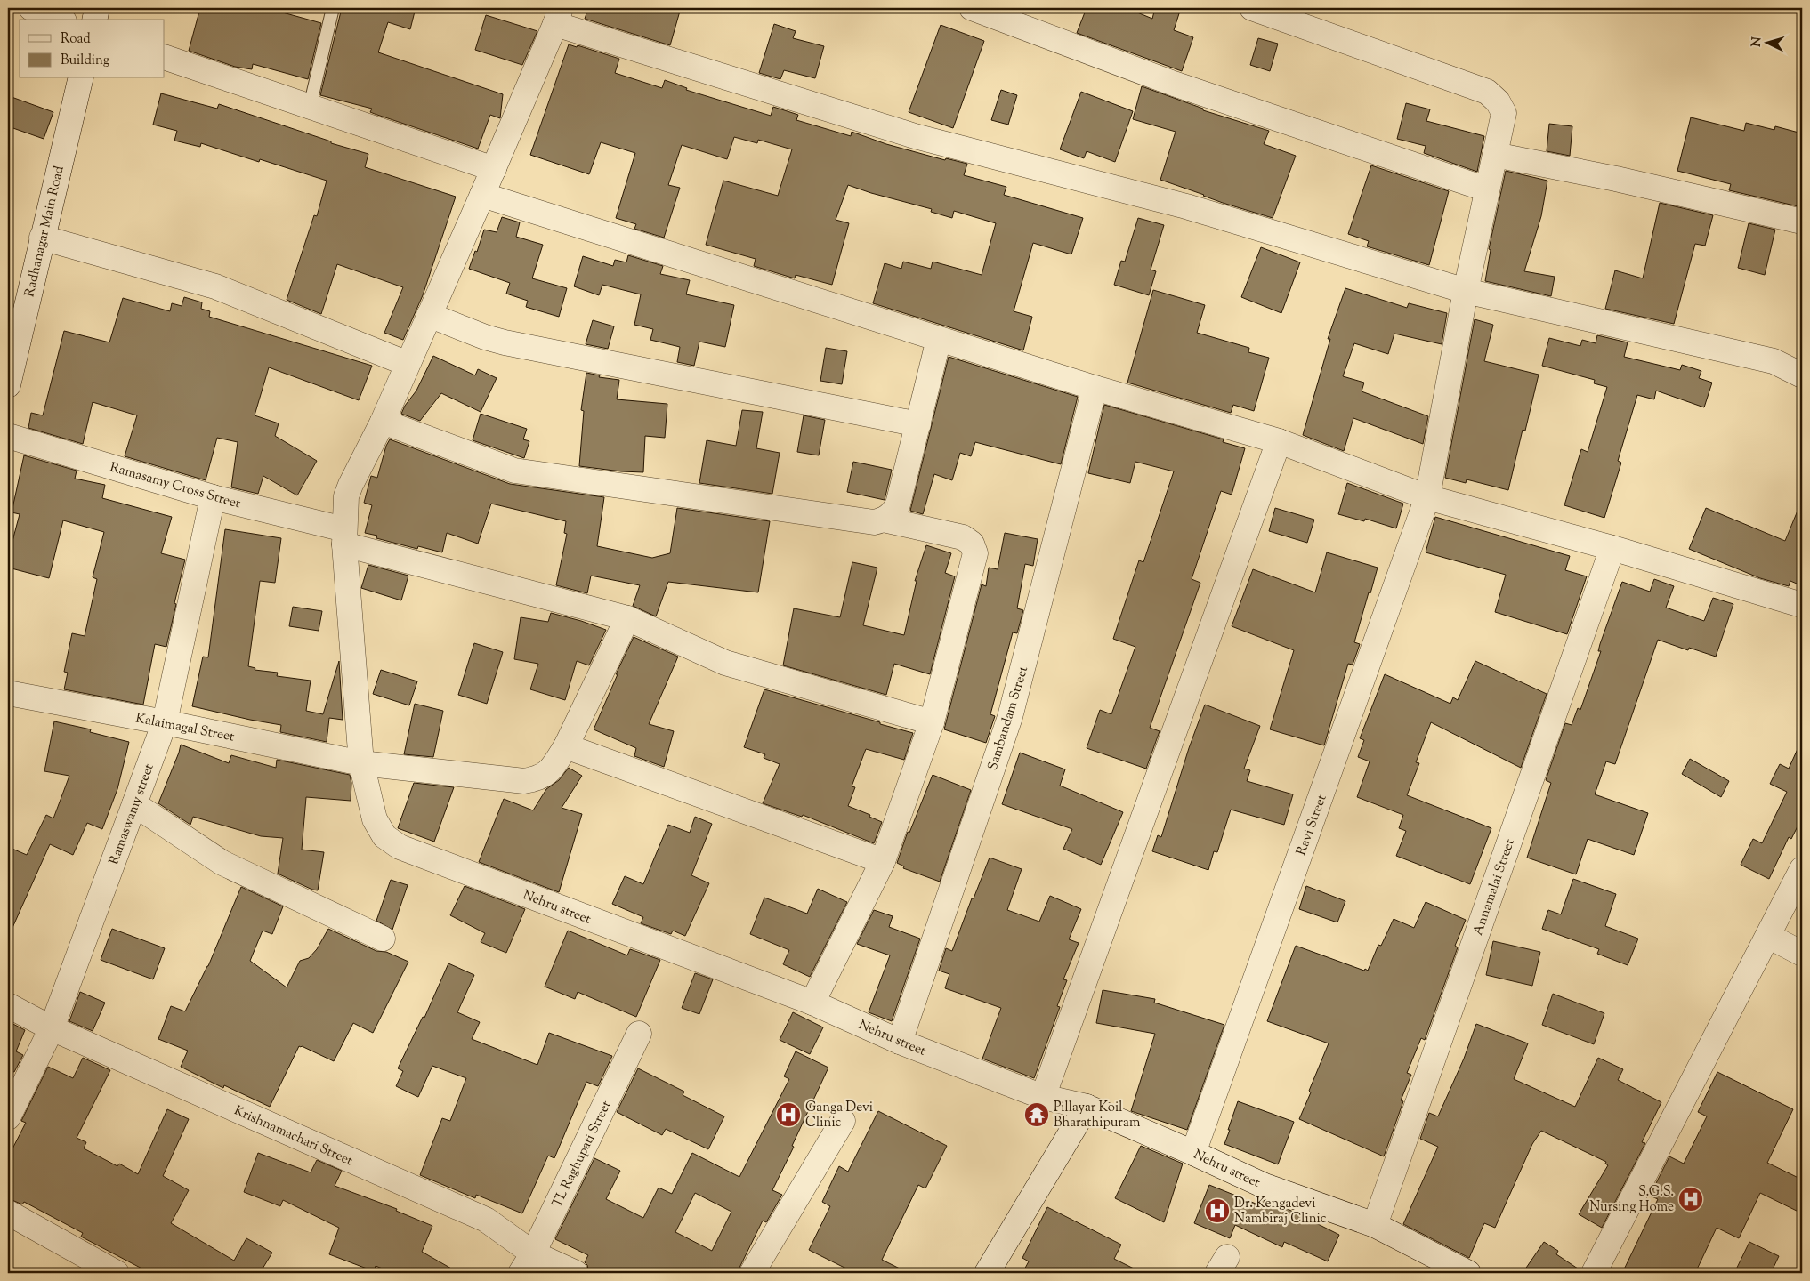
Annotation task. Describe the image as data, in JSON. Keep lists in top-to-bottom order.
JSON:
{
  "streets": {
    "street": [
      "Radhanagar Main Road",
      "Ramasamy Cross Street",
      "Sambandam Street",
      "Kalaimagal Street",
      "Ramaswamy street",
      "Ravi Street",
      "Annamalai Street",
      "Nehru street",
      "Krishnamachari Street",
      "TL Raghupati Street"
    ]
  },
  "crossings": [
    ["Ramasamy Cross Street", "Kalaimagal Street"],
    ["Ramasamy Cross Street", "Ramaswamy street"],
    ["Ramasamy Cross Street", "Nehru street"],
    ["Sambandam Street", "Nehru street"],
    ["Kalaimagal Street", "Ramaswamy street"],
    ["Kalaimagal Street", "Nehru street"],
    ["Ramaswamy street", "Krishnamachari Street"],
    ["Ravi Street", "Nehru street"],
    ["Annamalai Street", "Nehru street"],
    ["Krishnamachari Street", "TL Raghupati Street"]
  ],
  "places": {
    "hospital": ["Ganga Devi Clinic", "S.G.S. Nursing Home", "Dr. Kengadevi Nambiraj Clinic"],
    "temple": ["Pillayar Koil Bharathipuram"]
  },
  "legend": ["Road", "Building"],
  "north": "left"
}
